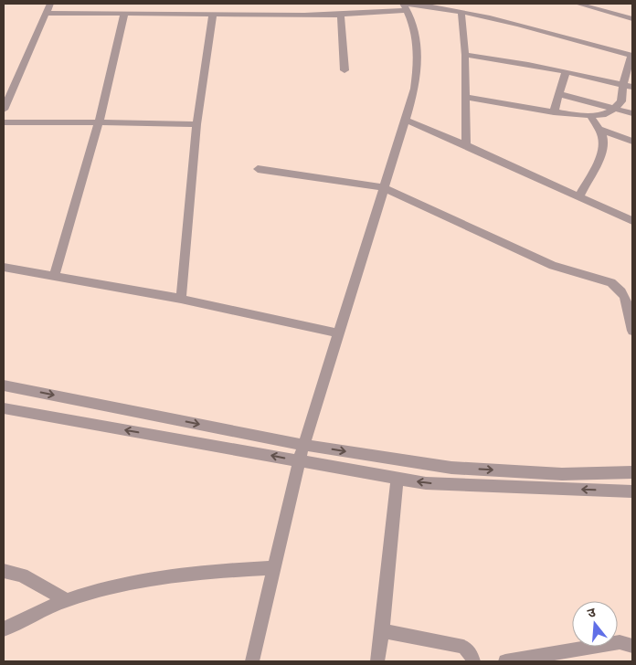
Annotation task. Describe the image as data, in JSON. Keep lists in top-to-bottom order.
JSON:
{
  "north": "top"
}
